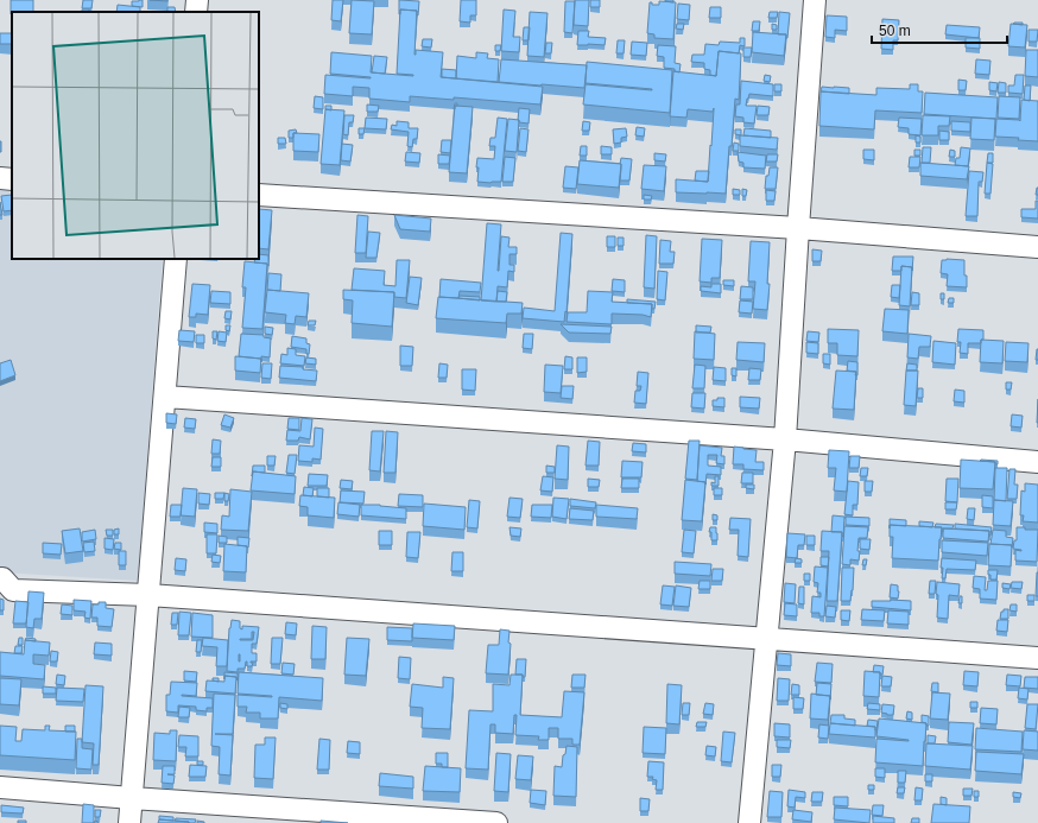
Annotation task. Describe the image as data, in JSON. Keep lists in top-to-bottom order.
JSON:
{
  "scale_bar": "50 m"
}
